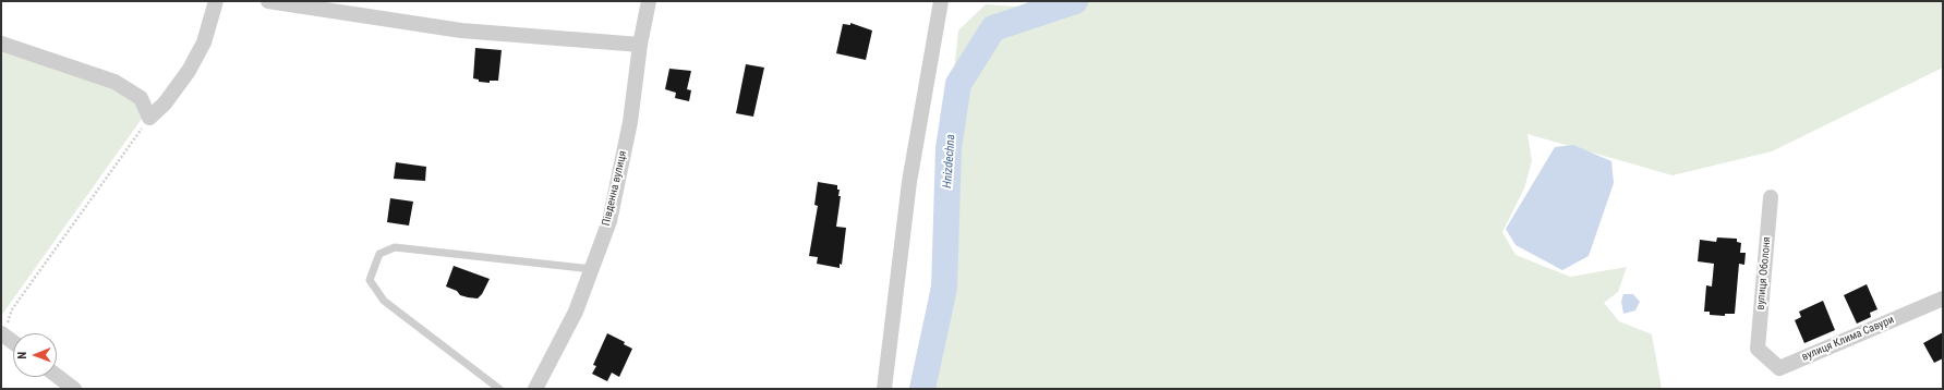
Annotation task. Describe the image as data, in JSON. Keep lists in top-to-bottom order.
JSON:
{
  "streets": {
    "street": ["Південна вулиця", "вулиця Оболоня", "вулиця Клима Савури"]
  },
  "crossings": [
    ["вулиця Оболоня", "вулиця Клима Савури"]
  ],
  "water": ["Hnizdechna"],
  "north": "left"
}
